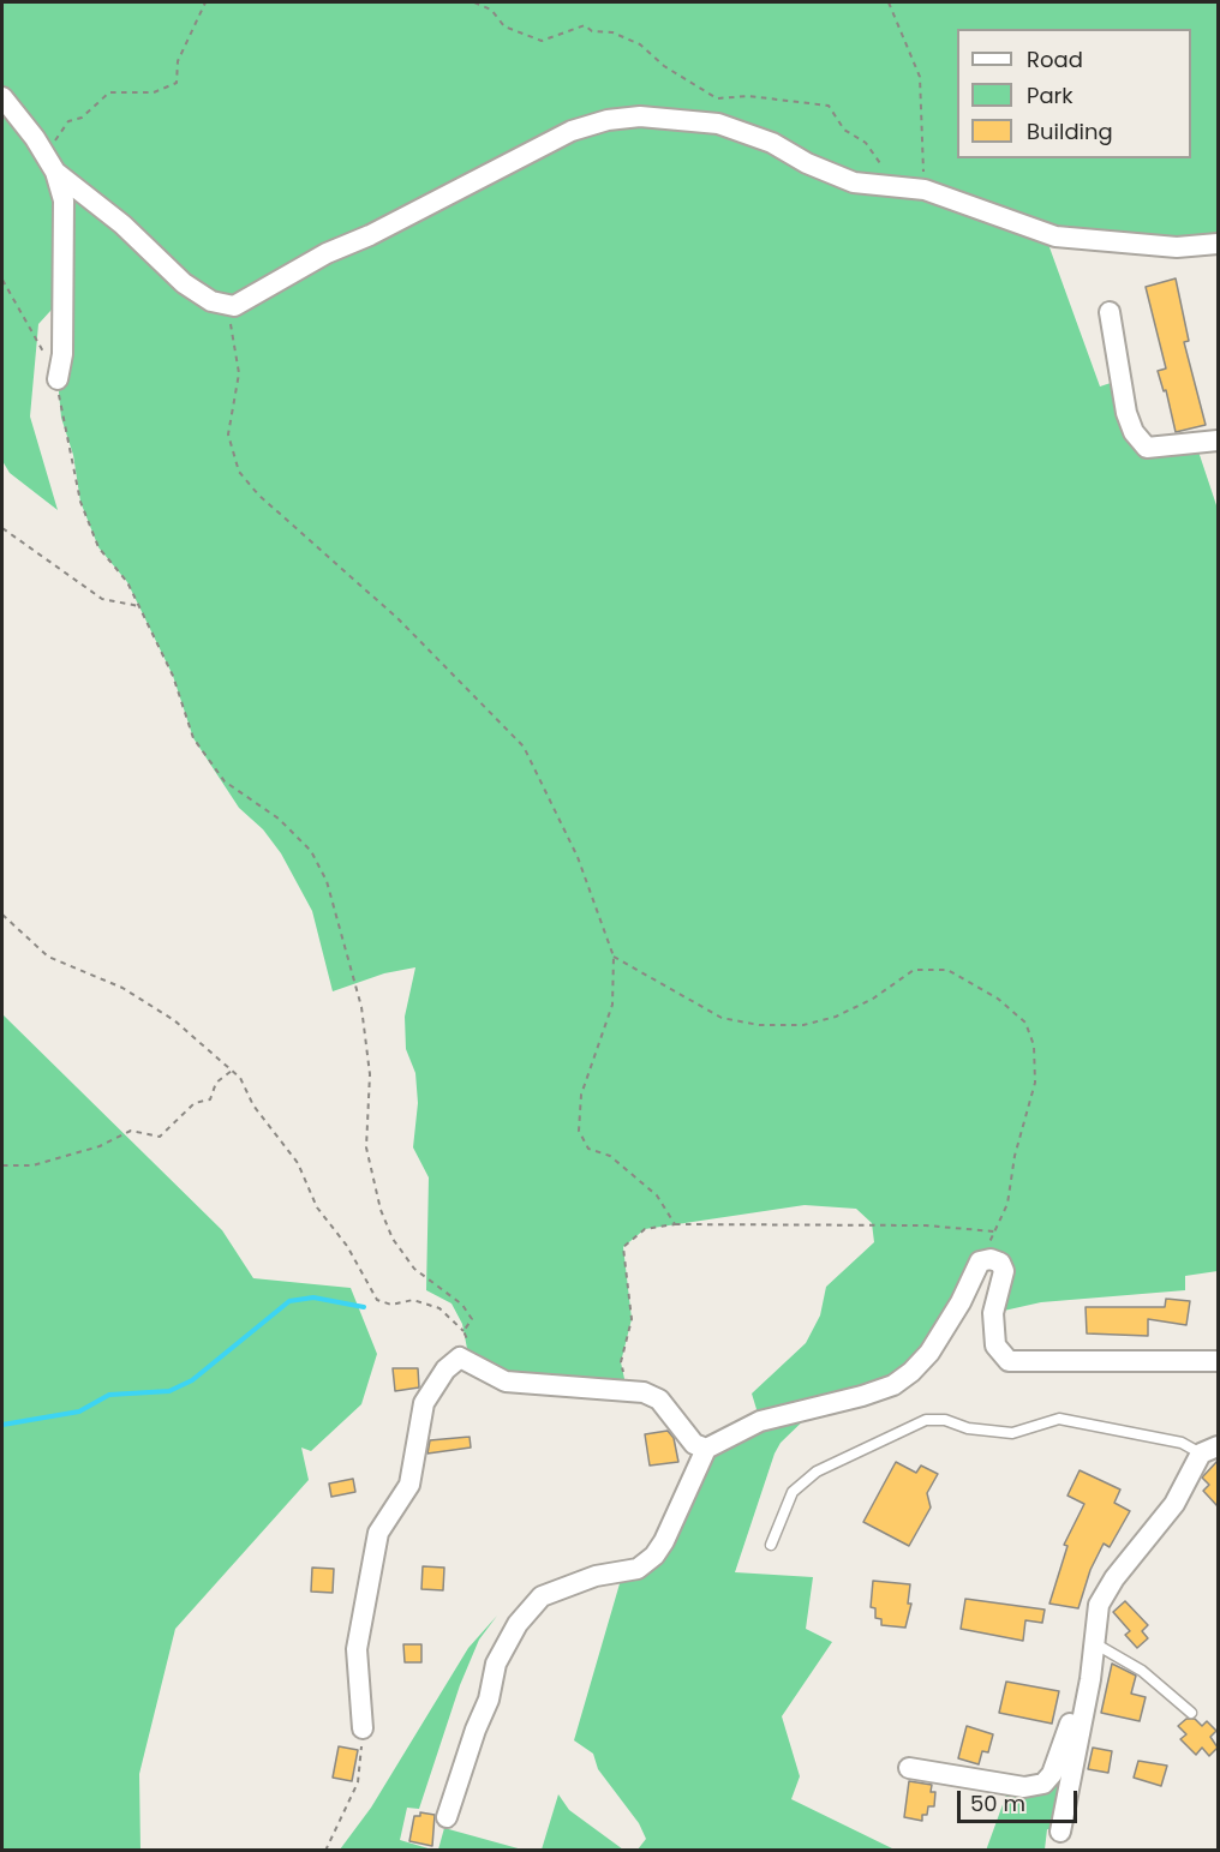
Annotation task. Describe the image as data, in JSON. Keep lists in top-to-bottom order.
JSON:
{
  "legend": ["Road", "Park", "Building"],
  "scale_bar": "50 m"
}
